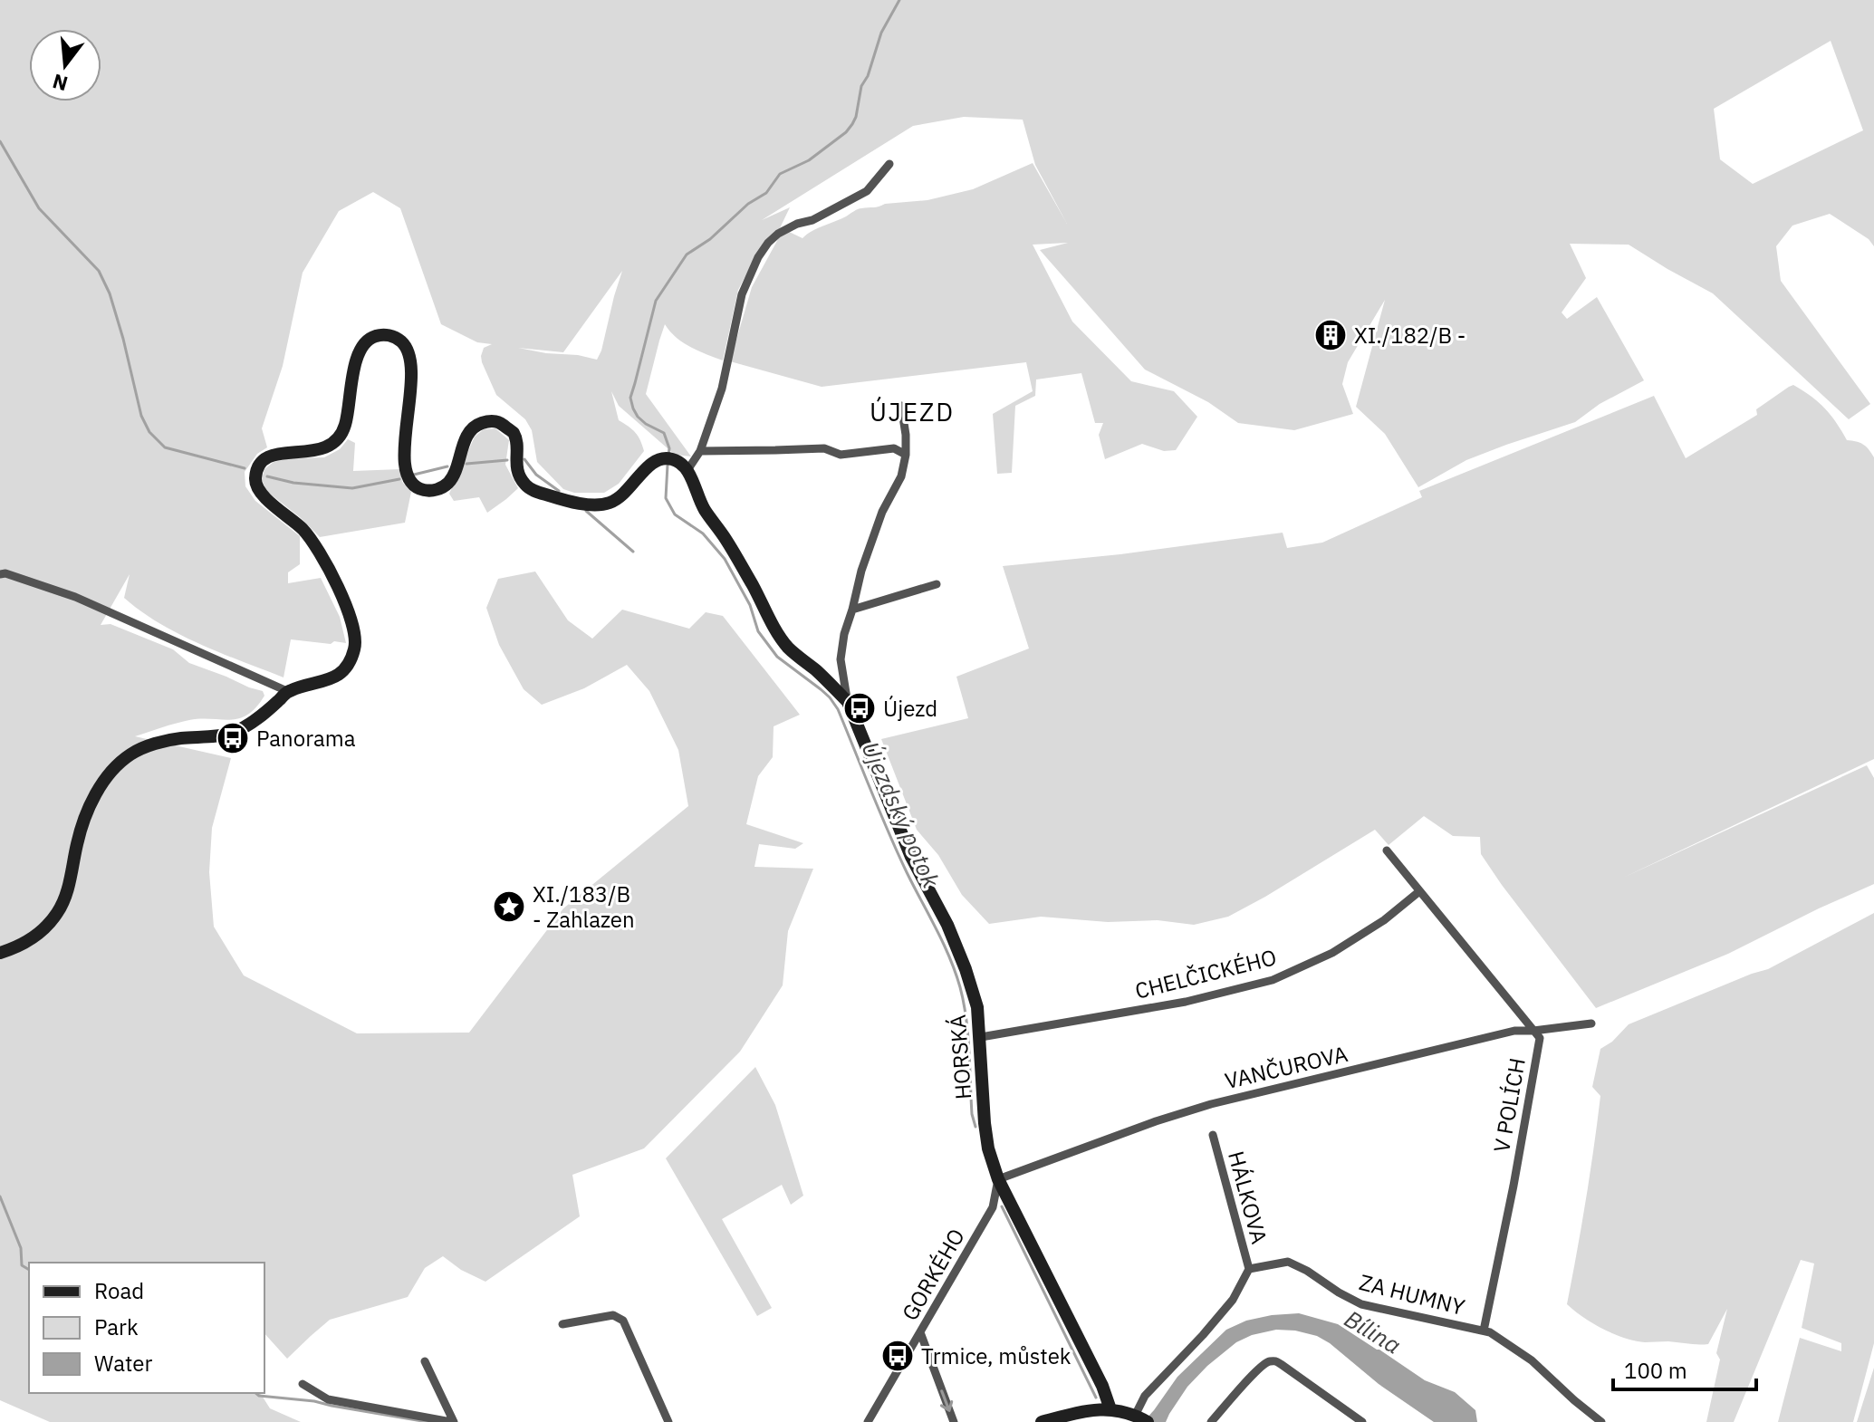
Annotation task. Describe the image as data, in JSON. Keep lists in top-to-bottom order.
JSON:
{
  "streets": {
    "street": [
      "CHELČICKÉHO",
      "HORSKÁ",
      "VANČUROVA",
      "V POLÍCH",
      "HÁLKOVA",
      "GORKÉHO",
      "ZA HUMNY"
    ]
  },
  "crossings": [
    ["CHELČICKÉHO", "HORSKÁ"],
    ["CHELČICKÉHO", "V POLÍCH"],
    ["HORSKÁ", "VANČUROVA"],
    ["HORSKÁ", "GORKÉHO"],
    ["VANČUROVA", "V POLÍCH"],
    ["VANČUROVA", "GORKÉHO"],
    ["V POLÍCH", "ZA HUMNY"],
    ["HÁLKOVA", "ZA HUMNY"]
  ],
  "districts": ["ÚJEZD"],
  "water": ["Újezdský potok", "Bílina"],
  "places": {
    "building": ["XI./182/B -"],
    "bus stop": ["Újezd", "Panorama", "Trmice, můstek"],
    "place": ["XI./183/B - Zahlazen"]
  },
  "legend": ["Road", "Park", "Water"],
  "scale_bar": "100 m",
  "north": "bottom"
}
